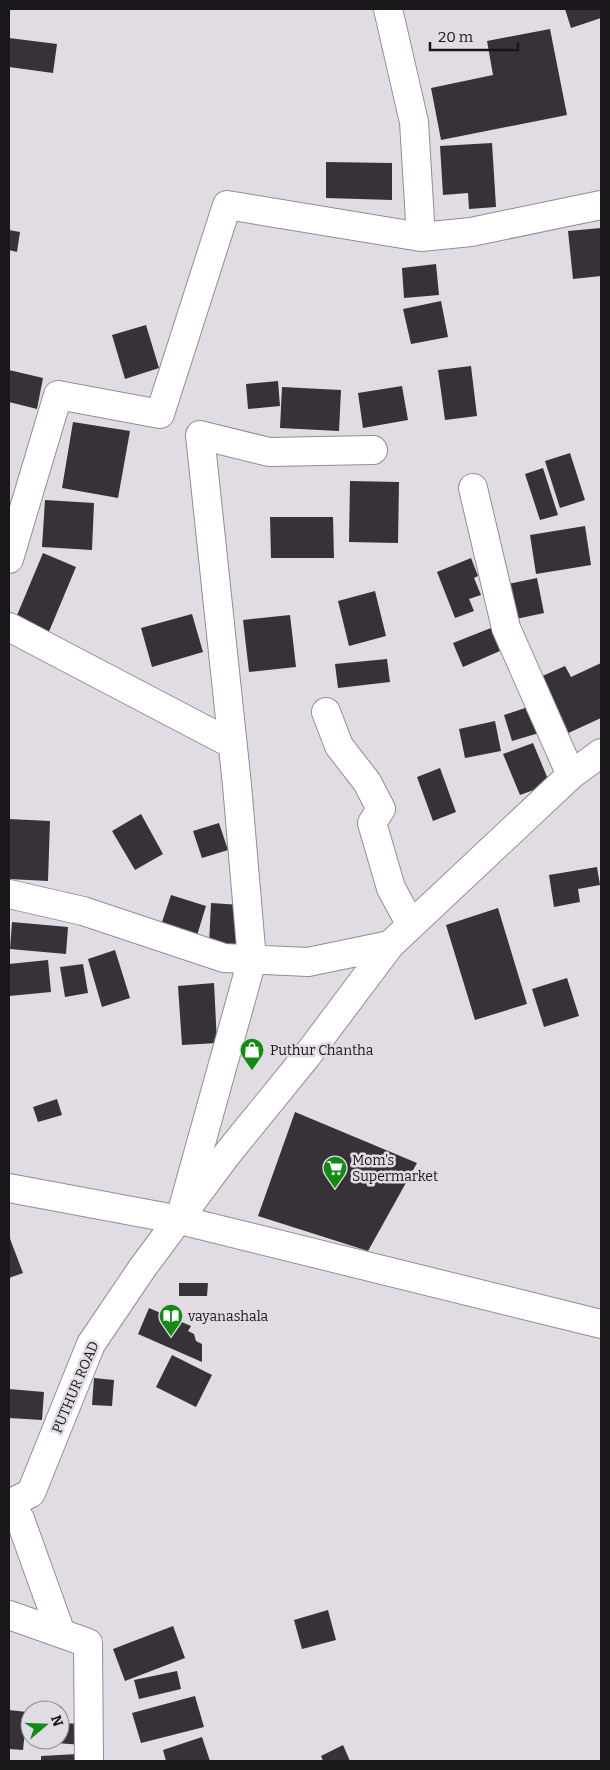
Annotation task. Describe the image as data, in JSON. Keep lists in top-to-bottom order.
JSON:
{
  "streets": {
    "street": ["PUTHUR ROAD"]
  },
  "places": {
    "shop": ["Puthur Chantha"],
    "supermarket": ["Mom's Supermarket"],
    "library": ["vayanashala"]
  },
  "scale_bar": "20 m",
  "north": "right"
}
